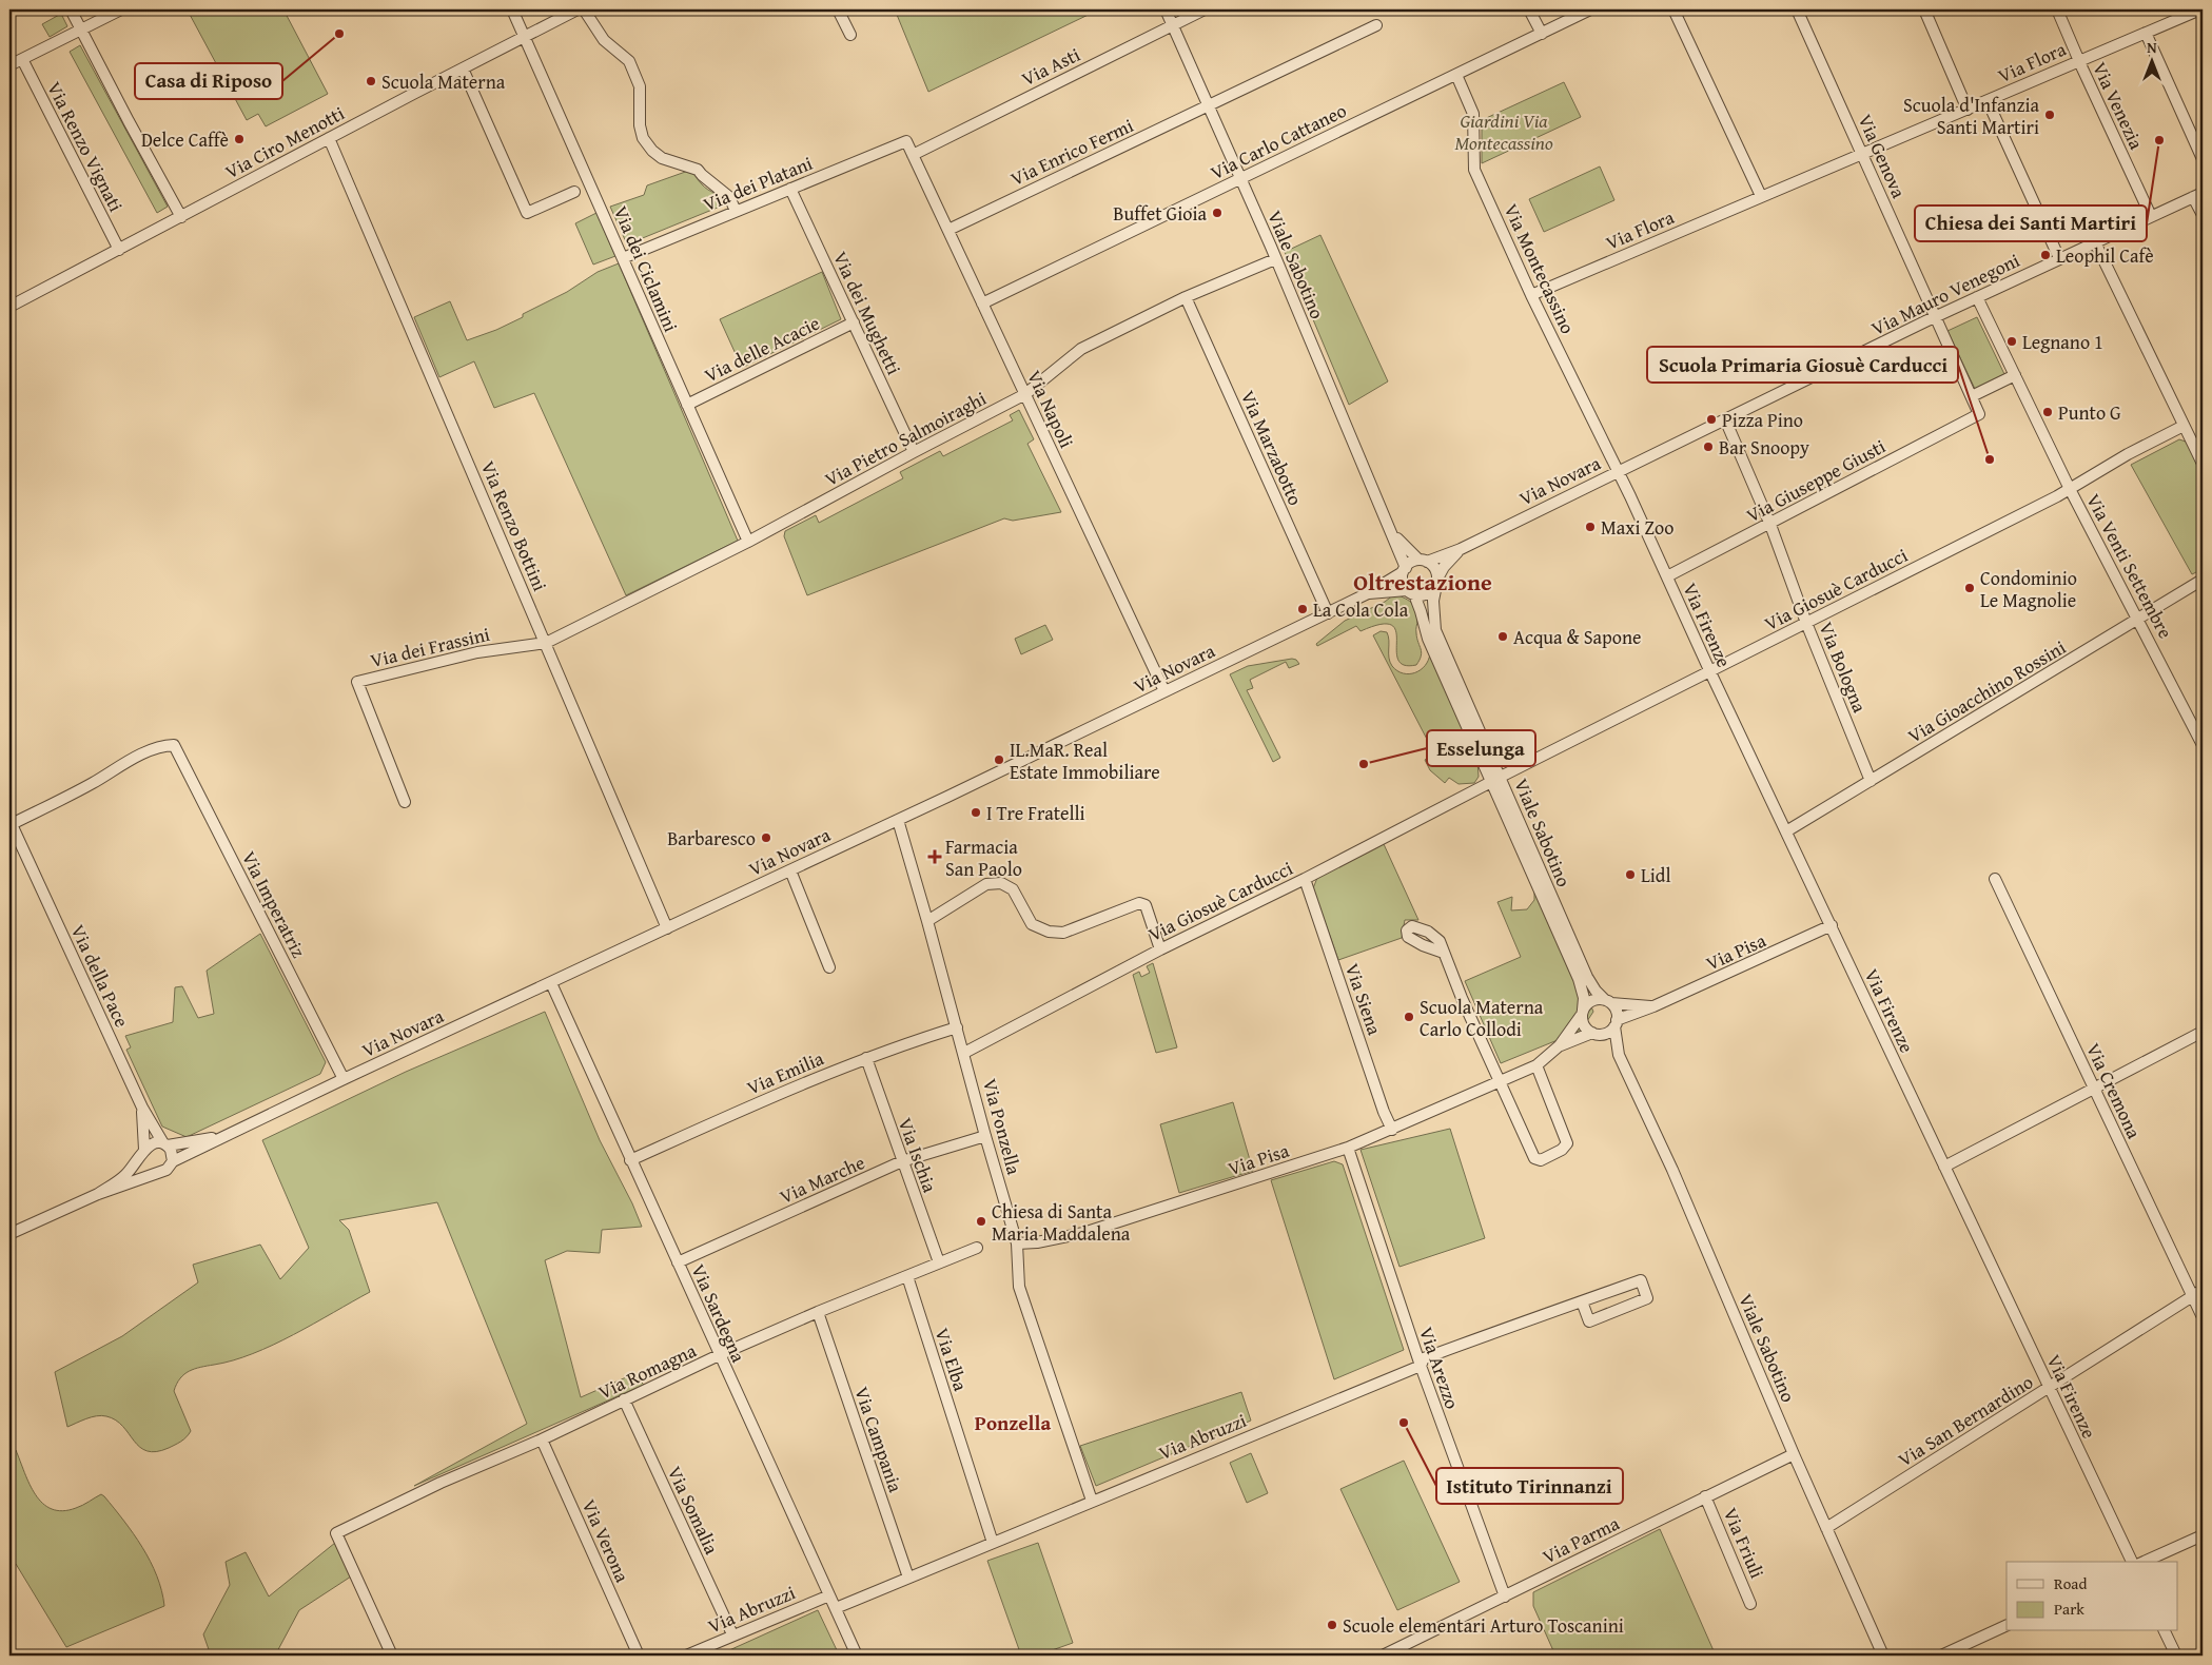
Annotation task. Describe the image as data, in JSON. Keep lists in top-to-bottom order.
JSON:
{
  "streets": {
    "street": [
      "Via Flora",
      "Via Asti",
      "Via Venezia",
      "Via Carlo Cattaneo",
      "Via Ciro Menotti",
      "Via Renzo Vignati",
      "Via Enrico Fermi",
      "Via Genova",
      "Via dei Platani",
      "Viale Sabotino",
      "Via dei Ciclamini",
      "Via Montecassino",
      "Via Mauro Venegoni",
      "Via dei Mughetti",
      "Via delle Acacie",
      "Via Napoli",
      "Via Pietro Salmoiraghi",
      "Via Marzabotto",
      "Via Novara",
      "Via Giuseppe Giusti",
      "Via Renzo Bottini",
      "Via Venti Settembre",
      "Via Giosuè Carducci",
      "Via Firenze",
      "Via dei Frassini",
      "Via Bologna",
      "Via Gioacchino Rossini",
      "Via Imperatriz",
      "Via Pisa",
      "Via della Pace",
      "Via Siena",
      "Via Emilia",
      "Via Cremona",
      "Via Ponzella",
      "Via Ischia",
      "Via Marche",
      "Via Sardegna",
      "Via Elba",
      "Via Arezzo",
      "Via Romagna",
      "Via San Bernardino",
      "Via Abruzzi",
      "Via Campania",
      "Via Somalia",
      "Via Parma",
      "Via Verona",
      "Via Friuli"
    ]
  },
  "crossings": [
    ["Via Flora", "Via Venezia"],
    ["Via Flora", "Via Genova"],
    ["Via Flora", "Via Montecassino"],
    ["Via Asti", "Viale Sabotino"],
    ["Via Asti", "Via Napoli"],
    ["Via Venezia", "Via Mauro Venegoni"],
    ["Via Carlo Cattaneo", "Viale Sabotino"],
    ["Via Carlo Cattaneo", "Via Montecassino"],
    ["Via Carlo Cattaneo", "Via Napoli"],
    ["Via Ciro Menotti", "Via Renzo Vignati"],
    ["Via Ciro Menotti", "Via dei Ciclamini"],
    ["Via Ciro Menotti", "Via Renzo Bottini"],
    ["Via Enrico Fermi", "Viale Sabotino"],
    ["Via Enrico Fermi", "Via Napoli"],
    ["Via Genova", "Via Mauro Venegoni"],
    ["Via Genova", "Via Giuseppe Giusti"],
    ["Via dei Platani", "Via dei Ciclamini"],
    ["Via dei Platani", "Via dei Mughetti"],
    ["Via dei Platani", "Via Napoli"],
    ["Viale Sabotino", "Via Pietro Salmoiraghi"],
    ["Viale Sabotino", "Via Novara"],
    ["Viale Sabotino", "Via Giosuè Carducci"],
    ["Viale Sabotino", "Via Pisa"],
    ["Viale Sabotino", "Via San Bernardino"],
    ["Viale Sabotino", "Via Parma"],
    ["Via dei Ciclamini", "Via delle Acacie"],
    ["Via dei Ciclamini", "Via Pietro Salmoiraghi"],
    ["Via Montecassino", "Via Mauro Venegoni"],
    ["Via Montecassino", "Via Novara"],
    ["Via Montecassino", "Via Firenze"],
    ["Via Mauro Venegoni", "Via Novara"],
    ["Via Mauro Venegoni", "Via Venti Settembre"],
    ["Via Mauro Venegoni", "Via Firenze"],
    ["Via Mauro Venegoni", "Via Bologna"],
    ["Via dei Mughetti", "Via delle Acacie"],
    ["Via dei Mughetti", "Via Pietro Salmoiraghi"],
    ["Via Napoli", "Via Pietro Salmoiraghi"],
    ["Via Napoli", "Via Novara"],
    ["Via Pietro Salmoiraghi", "Via Marzabotto"],
    ["Via Pietro Salmoiraghi", "Via Renzo Bottini"],
    ["Via Pietro Salmoiraghi", "Via dei Frassini"],
    ["Via Marzabotto", "Via Novara"],
    ["Via Novara", "Via Renzo Bottini"],
    ["Via Novara", "Via Firenze"],
    ["Via Novara", "Via Imperatriz"],
    ["Via Novara", "Via della Pace"],
    ["Via Novara", "Via Ponzella"],
    ["Via Novara", "Via Sardegna"],
    ["Via Giuseppe Giusti", "Via Firenze"],
    ["Via Giuseppe Giusti", "Via Bologna"],
    ["Via Renzo Bottini", "Via dei Frassini"],
    ["Via Venti Settembre", "Via Giosuè Carducci"],
    ["Via Venti Settembre", "Via Gioacchino Rossini"],
    ["Via Giosuè Carducci", "Via Firenze"],
    ["Via Giosuè Carducci", "Via Bologna"],
    ["Via Giosuè Carducci", "Via Siena"],
    ["Via Giosuè Carducci", "Via Ponzella"],
    ["Via Firenze", "Via Gioacchino Rossini"],
    ["Via Firenze", "Via Pisa"],
    ["Via Firenze", "Via San Bernardino"],
    ["Via Bologna", "Via Gioacchino Rossini"],
    ["Via Imperatriz", "Via della Pace"],
    ["Via Pisa", "Via Siena"],
    ["Via Pisa", "Via Ponzella"],
    ["Via Pisa", "Via Arezzo"],
    ["Via Emilia", "Via Ponzella"],
    ["Via Emilia", "Via Ischia"],
    ["Via Emilia", "Via Sardegna"],
    ["Via Cremona", "Via San Bernardino"],
    ["Via Ponzella", "Via Marche"],
    ["Via Ponzella", "Via Abruzzi"],
    ["Via Ischia", "Via Marche"],
    ["Via Ischia", "Via Romagna"],
    ["Via Marche", "Via Sardegna"],
    ["Via Sardegna", "Via Romagna"],
    ["Via Sardegna", "Via Abruzzi"],
    ["Via Elba", "Via Romagna"],
    ["Via Elba", "Via Abruzzi"],
    ["Via Arezzo", "Via Abruzzi"],
    ["Via Arezzo", "Via Parma"],
    ["Via Romagna", "Via Campania"],
    ["Via Romagna", "Via Somalia"],
    ["Via Romagna", "Via Verona"],
    ["Via Abruzzi", "Via Campania"],
    ["Via Abruzzi", "Via Somalia"],
    ["Via Parma", "Via Friuli"]
  ],
  "districts": ["Oltrestazione", "Ponzella"],
  "parks": ["Giardini Via Montecassino"],
  "places": {
    "other": [
      "Casa di Riposo",
      "Scuola Materna",
      "Scuola d'Infanzia Santi Martiri",
      "Delce Caffè",
      "Chiesa dei Santi Martiri",
      "Buffet Gioia",
      "Leophil Cafè",
      "Legnano 1",
      "Punto G",
      "Pizza Pino",
      "Bar Snoopy",
      "Scuola Primaria Giosuè Carducci",
      "Maxi Zoo",
      "Condominio Le Magnolie",
      "La Cola Cola",
      "Acqua & Sapone",
      "IL.MaR. Real Estate Immobiliare",
      "Esselunga",
      "I Tre Fratelli",
      "Barbaresco",
      "Lidl",
      "Scuola Materna Carlo Collodi",
      "Chiesa di Santa Maria Maddalena",
      "Istituto Tirinnanzi",
      "Scuole elementari Arturo Toscanini"
    ],
    "health": ["Farmacia San Paolo"]
  },
  "legend": ["Road", "Park"],
  "north": "top"
}
